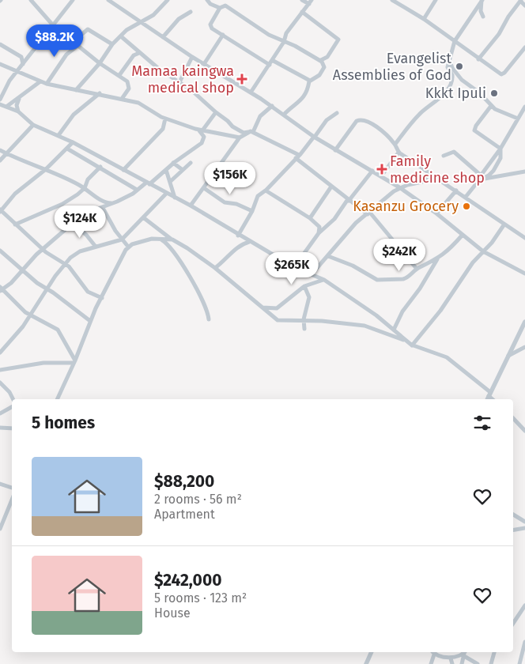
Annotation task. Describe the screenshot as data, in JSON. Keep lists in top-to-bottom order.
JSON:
{
  "places": {
    "other": ["Evangelist Assemblies of God", "Kkkt Ipuli", "Kasanzu Grocery"],
    "health": ["Mamaa kaingwa medical shop", "Family medicine shop"]
  },
  "page": {
    "price": [
      "$88.2K",
      "$156K",
      "$124K",
      "$242K",
      "$265K"
    ],
    "heading": "5 homes",
    "list": [
      {
        "name": "$88,200",
        "note": "2 rooms · 56 m² · Apartment"
      },
      {
        "name": "$242,000",
        "note": "5 rooms · 123 m² · House"
      }
    ]
  }
}
